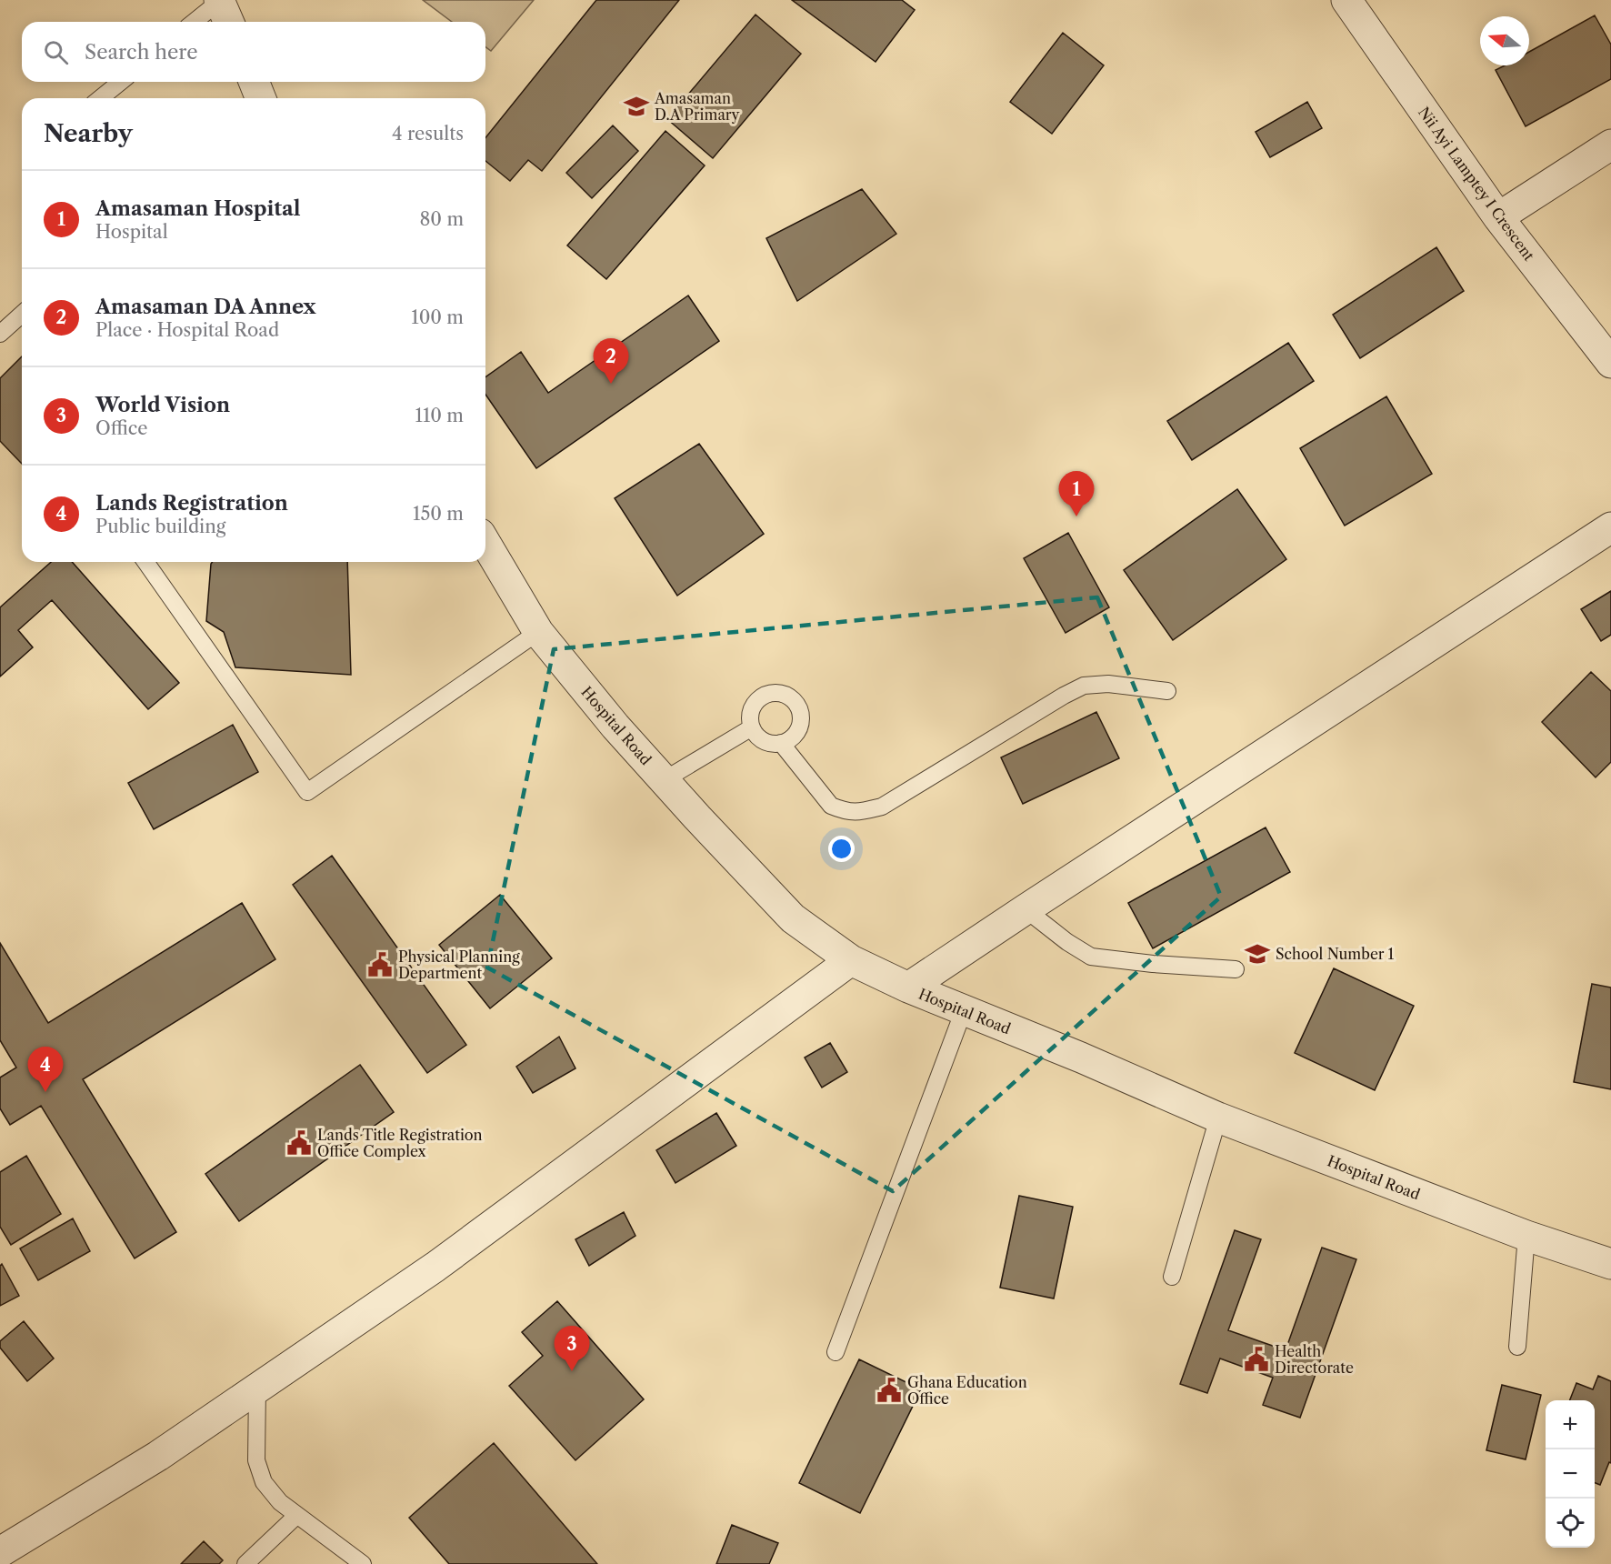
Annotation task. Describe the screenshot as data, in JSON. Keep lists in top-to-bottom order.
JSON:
{
  "streets": {
    "street": ["Nii Ayi Lamptey I Crescent", "Hospital Road"]
  },
  "places": {
    "school or university": ["Amasaman D.A Primary", "School Number 1"],
    "public building": [
      "Physical Planning Department",
      "Lands Title Registration Office Complex",
      "Health Directorate",
      "Ghana Education Office"
    ]
  },
  "north": "left",
  "page": {
    "search": "Search here",
    "heading": ["Nearby", "4 results"],
    "list": [
      {
        "mark": "1",
        "name": "Amasaman Hospital",
        "note": "Hospital",
        "value": "80 m"
      },
      {
        "mark": "2",
        "name": "Amasaman DA Annex",
        "note": "Place · Hospital Road",
        "value": "100 m"
      },
      {
        "mark": "3",
        "name": "World Vision",
        "note": "Office",
        "value": "110 m"
      },
      {
        "mark": "4",
        "name": "Lands Registration",
        "note": "Public building",
        "value": "150 m"
      }
    ],
    "pins": [
      "2",
      "1",
      "4",
      "3"
    ],
    "map_buttons": ["+", "−"]
  }
}
